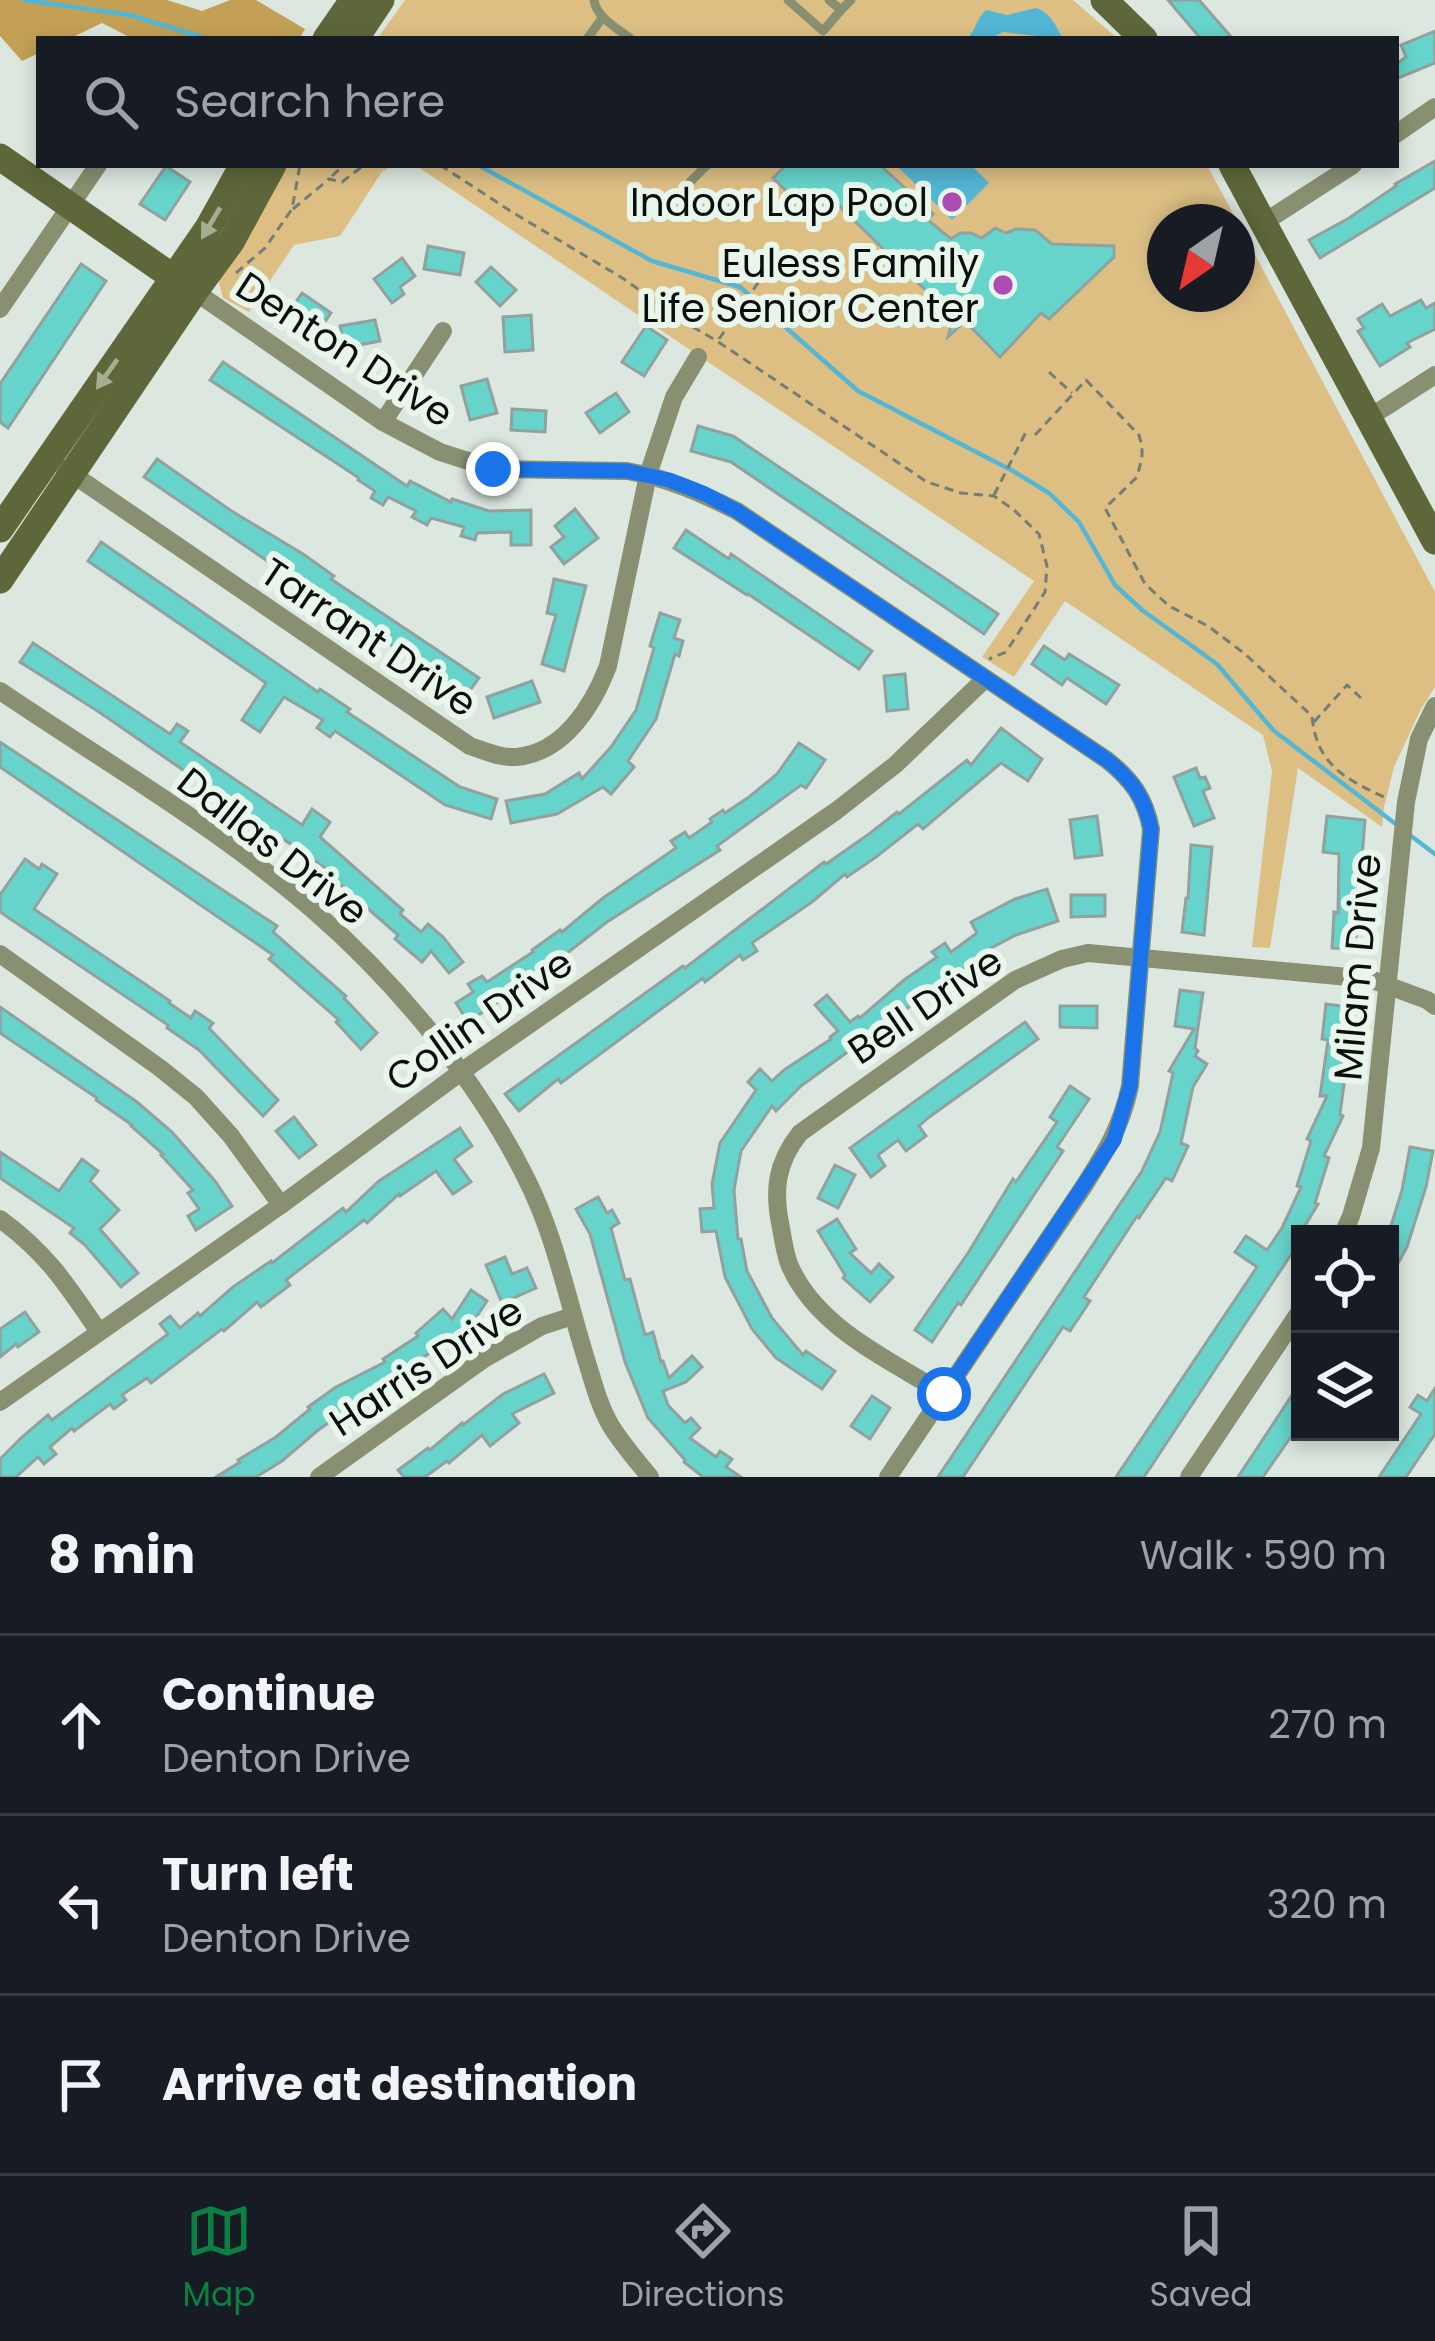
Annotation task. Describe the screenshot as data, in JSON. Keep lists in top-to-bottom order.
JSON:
{
  "streets": {
    "street": [
      "Denton Drive",
      "Tarrant Drive",
      "Dallas Drive",
      "Milam Drive",
      "Bell Drive",
      "Collin Drive",
      "Harris Drive"
    ]
  },
  "crossings": [
    ["Denton Drive", "Tarrant Drive"],
    ["Denton Drive", "Bell Drive"],
    ["Denton Drive", "Collin Drive"],
    ["Dallas Drive", "Collin Drive"],
    ["Dallas Drive", "Harris Drive"],
    ["Milam Drive", "Bell Drive"]
  ],
  "places": ["Indoor Lap Pool", "Euless Family Life Senior Center"],
  "north": "bottom left",
  "page": {
    "search": "Search here",
    "heading": ["8 min", "Walk · 590 m"],
    "list": [
      ["Continue", "Denton Drive", "270 m"],
      ["Turn left", "Denton Drive", "320 m"],
      "Arrive at destination"
    ],
    "nav": ["Map", "Directions", "Saved"]
  }
}
